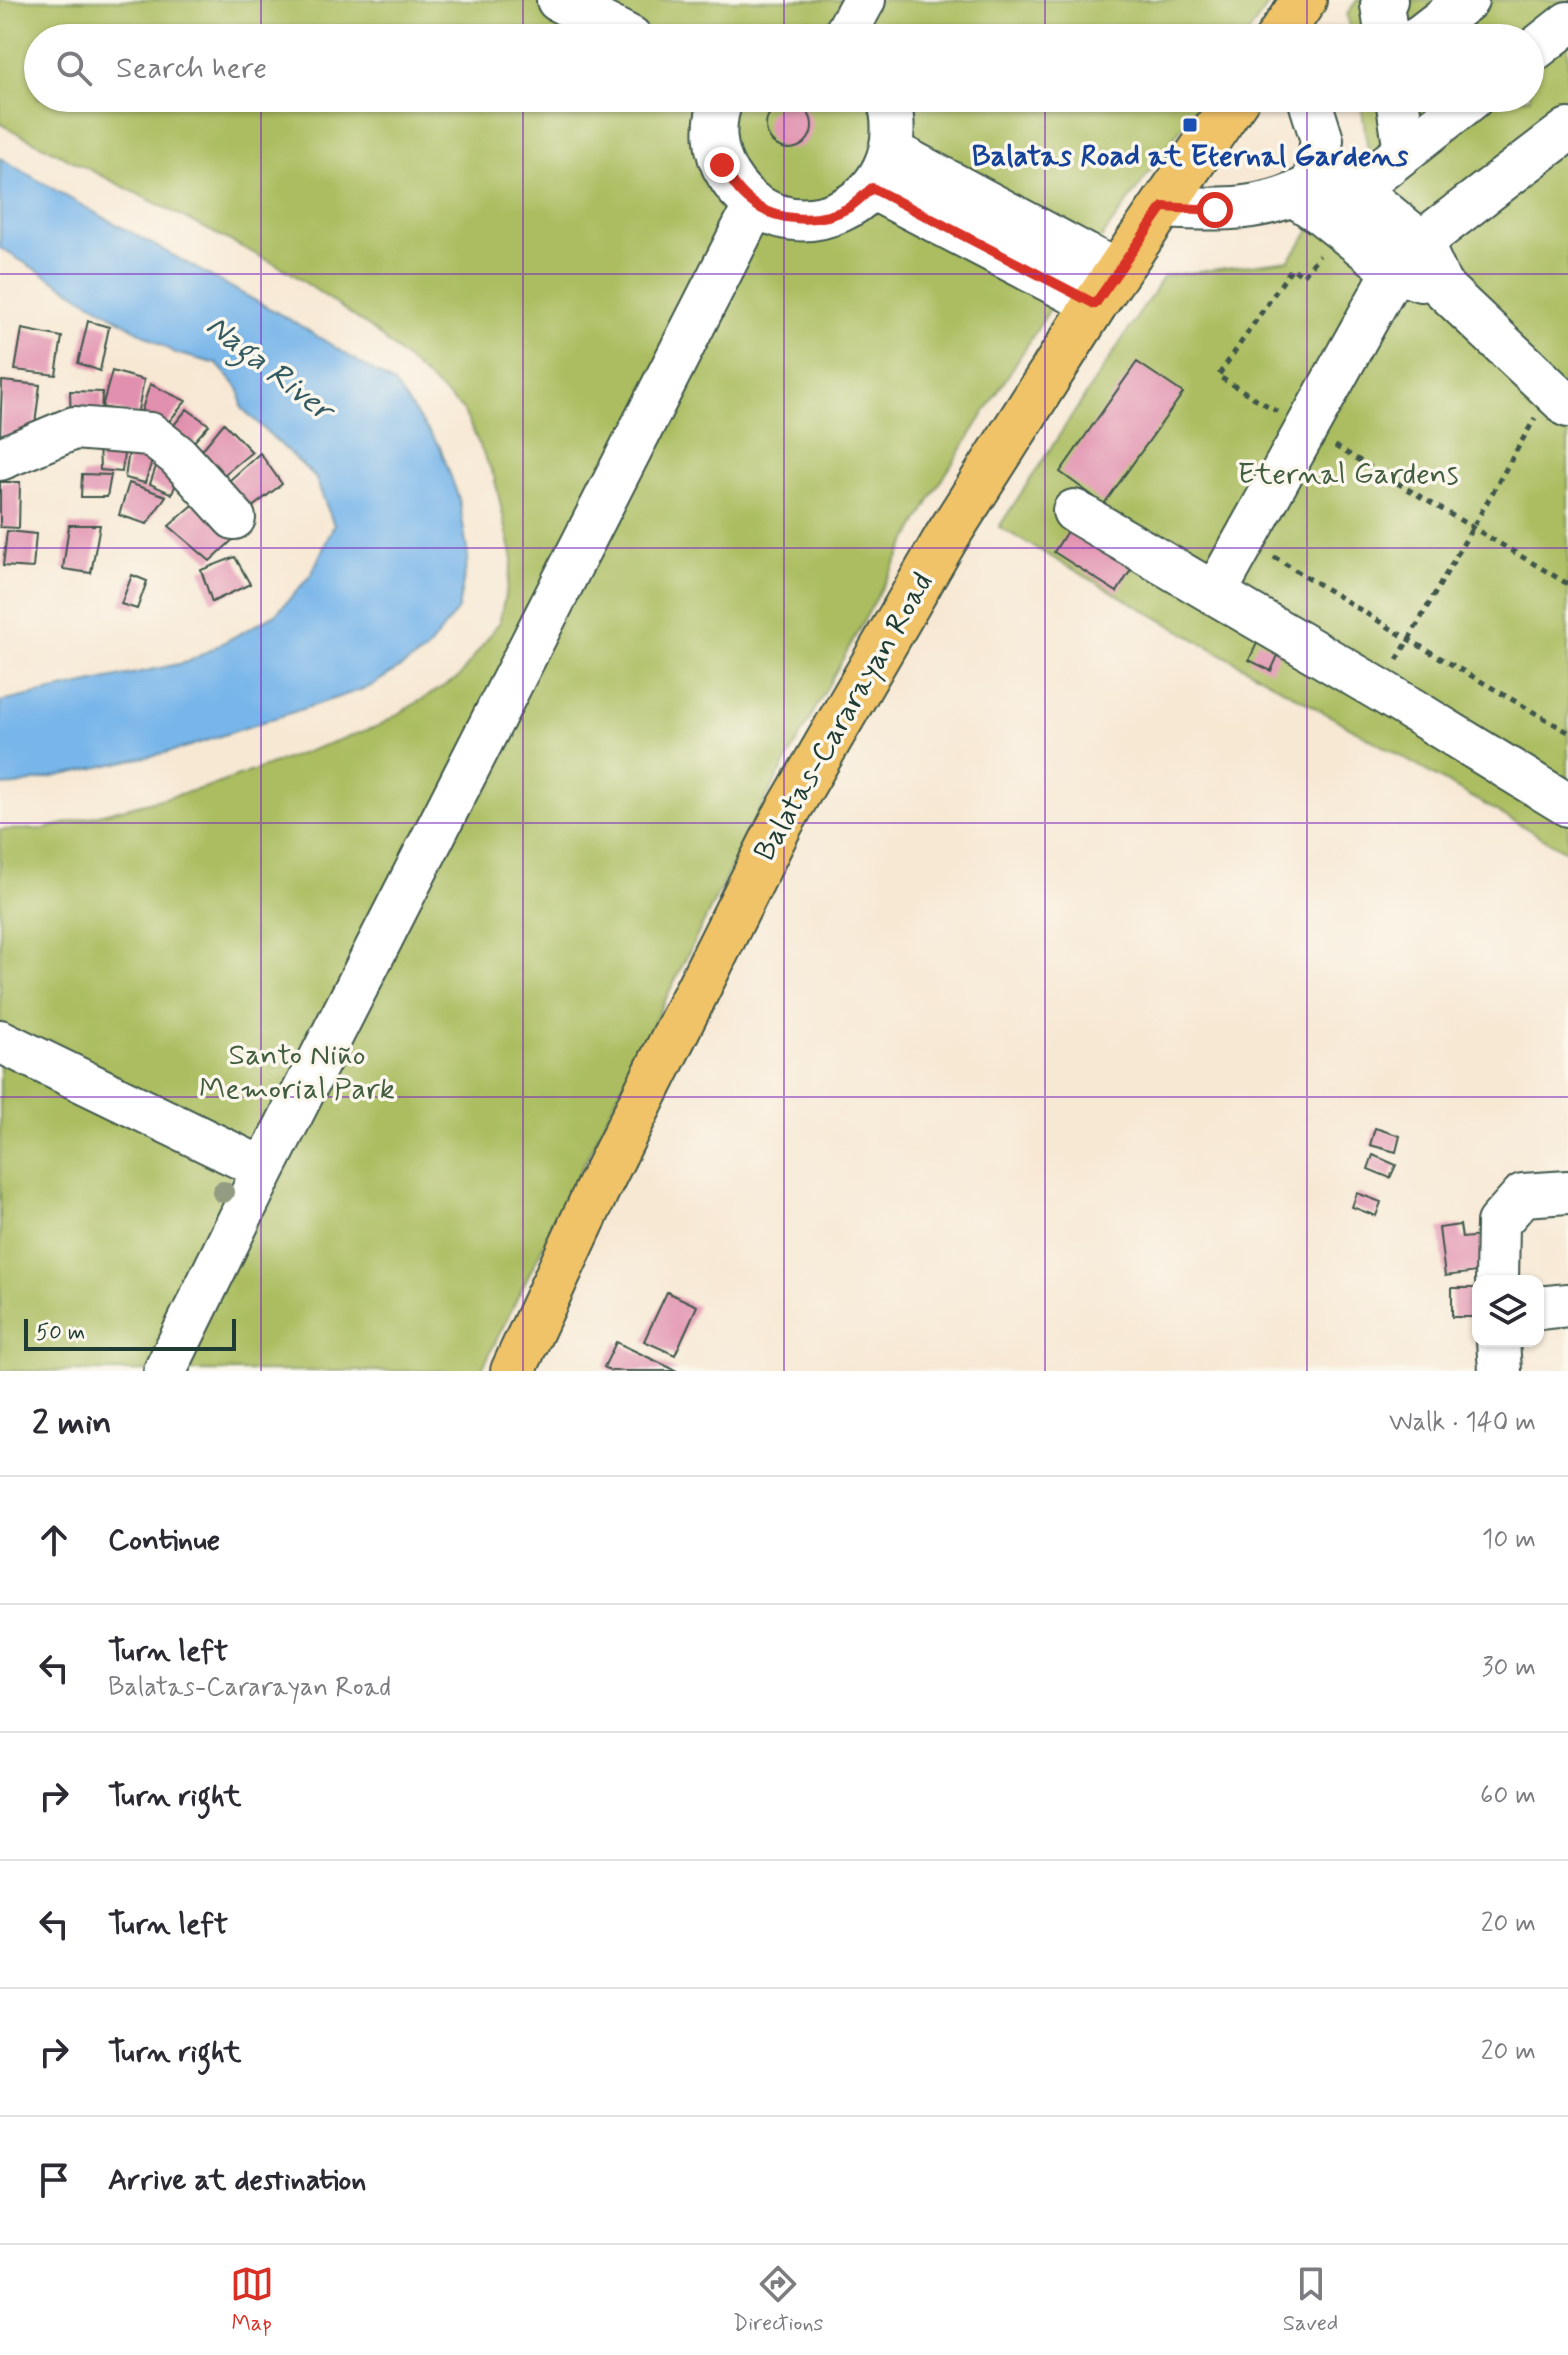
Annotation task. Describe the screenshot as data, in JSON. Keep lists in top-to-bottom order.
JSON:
{
  "streets": {
    "main road": ["Balatas-Cararayan Road"]
  },
  "water": ["Naga River"],
  "parks": ["Eternal Gardens", "Santo Niño Memorial Park"],
  "places": {
    "transit": ["Balatas Road at Eternal Gardens"]
  },
  "scale_bar": "50 m",
  "page": {
    "search": "Search here",
    "scale": "50 m",
    "heading": ["2 min", "Walk · 140 m"],
    "list": [
      ["Continue", "10 m"],
      ["Turn left", "Balatas-Cararayan Road", "30 m"],
      ["Turn right", "60 m"],
      ["Turn left", "20 m"],
      ["Turn right", "20 m"],
      "Arrive at destination"
    ],
    "nav": ["Map", "Directions", "Saved"]
  }
}
